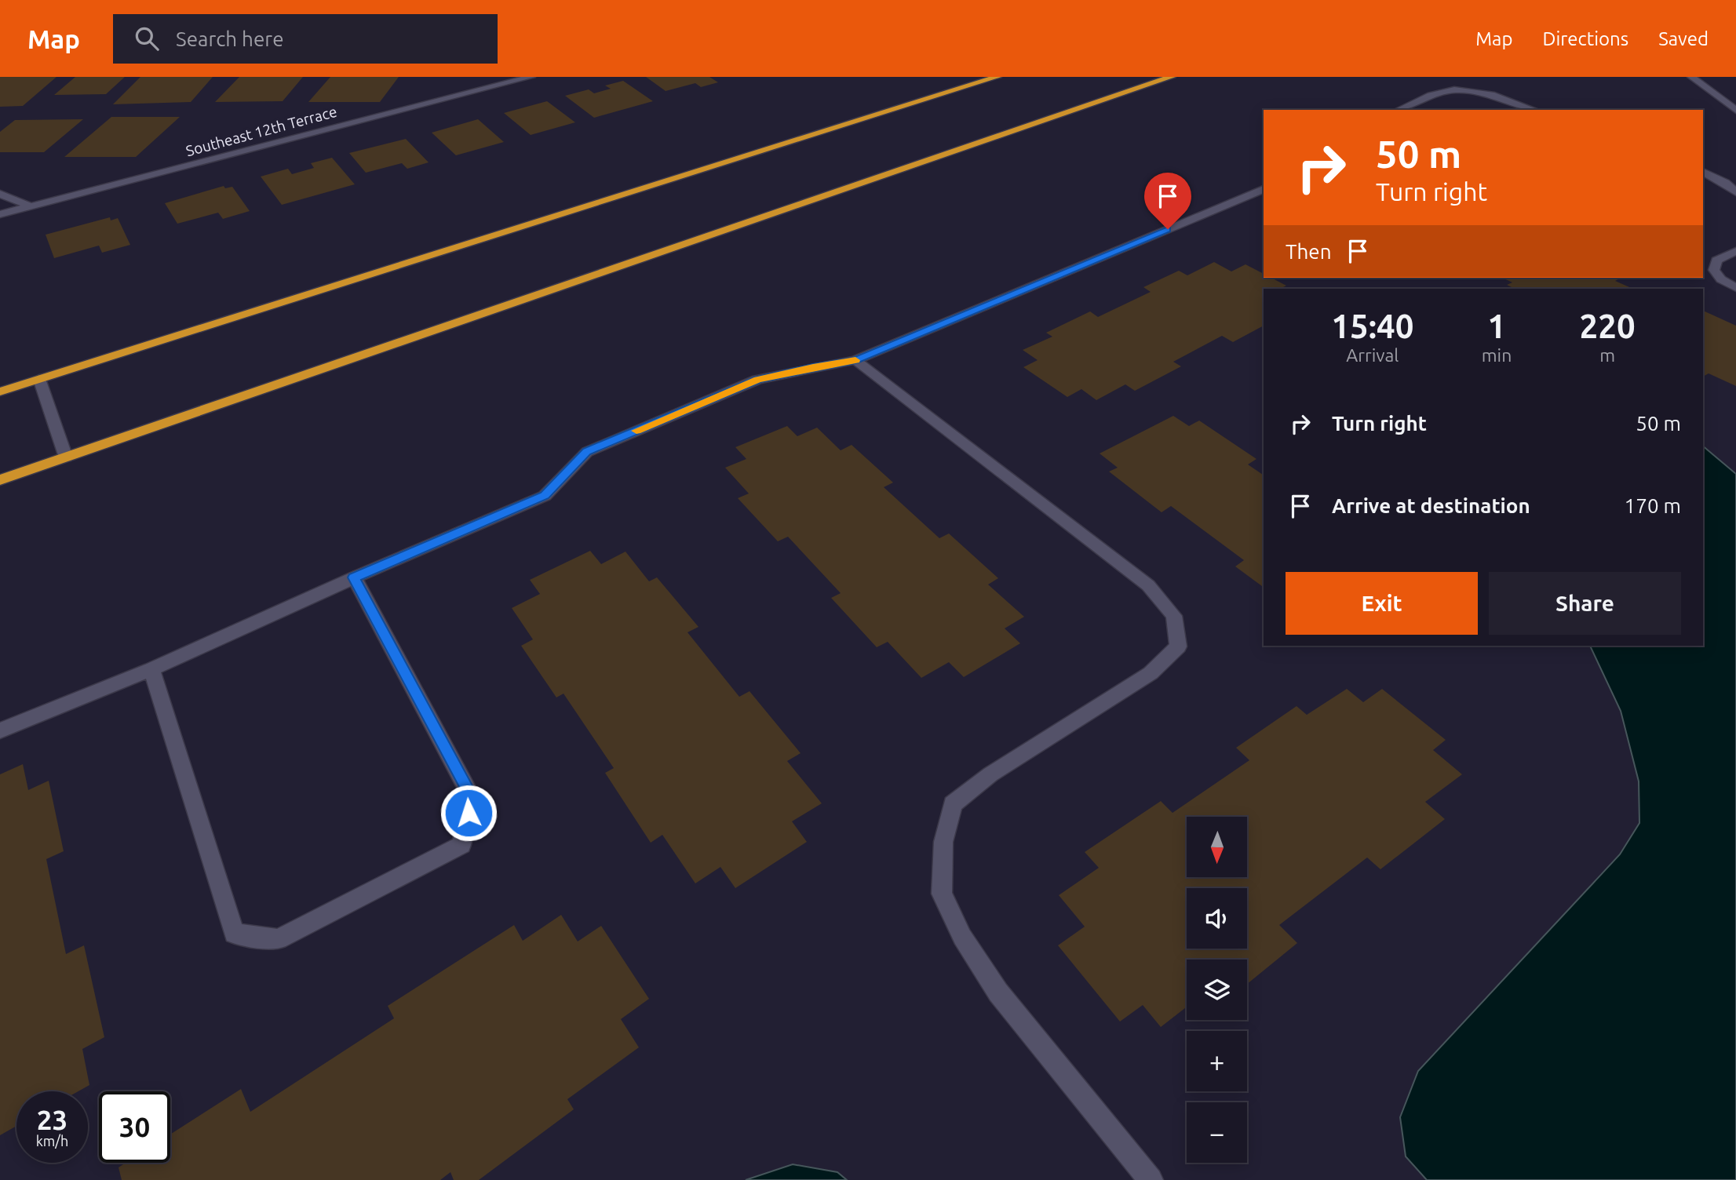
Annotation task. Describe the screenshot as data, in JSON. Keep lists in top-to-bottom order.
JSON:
{
  "streets": {
    "street": ["Southeast 12th Terrace"]
  },
  "north": "bottom",
  "page": {
    "header": "Map",
    "search": "Search here",
    "nav": ["Map", "Directions", "Saved"],
    "turn": ["50 m", "Turn right"],
    "then": "Then",
    "eta": [
      "15:40",
      "Arrival",
      "1",
      "min",
      "220",
      "m"
    ],
    "list": [
      {
        "name": "Turn right",
        "value": "50 m"
      },
      {
        "name": "Arrive at destination",
        "value": "170 m"
      }
    ],
    "buttons": ["Exit", "Share"],
    "map_buttons": ["+", "−"],
    "speed": "23 km/h",
    "limit": "30"
  }
}
